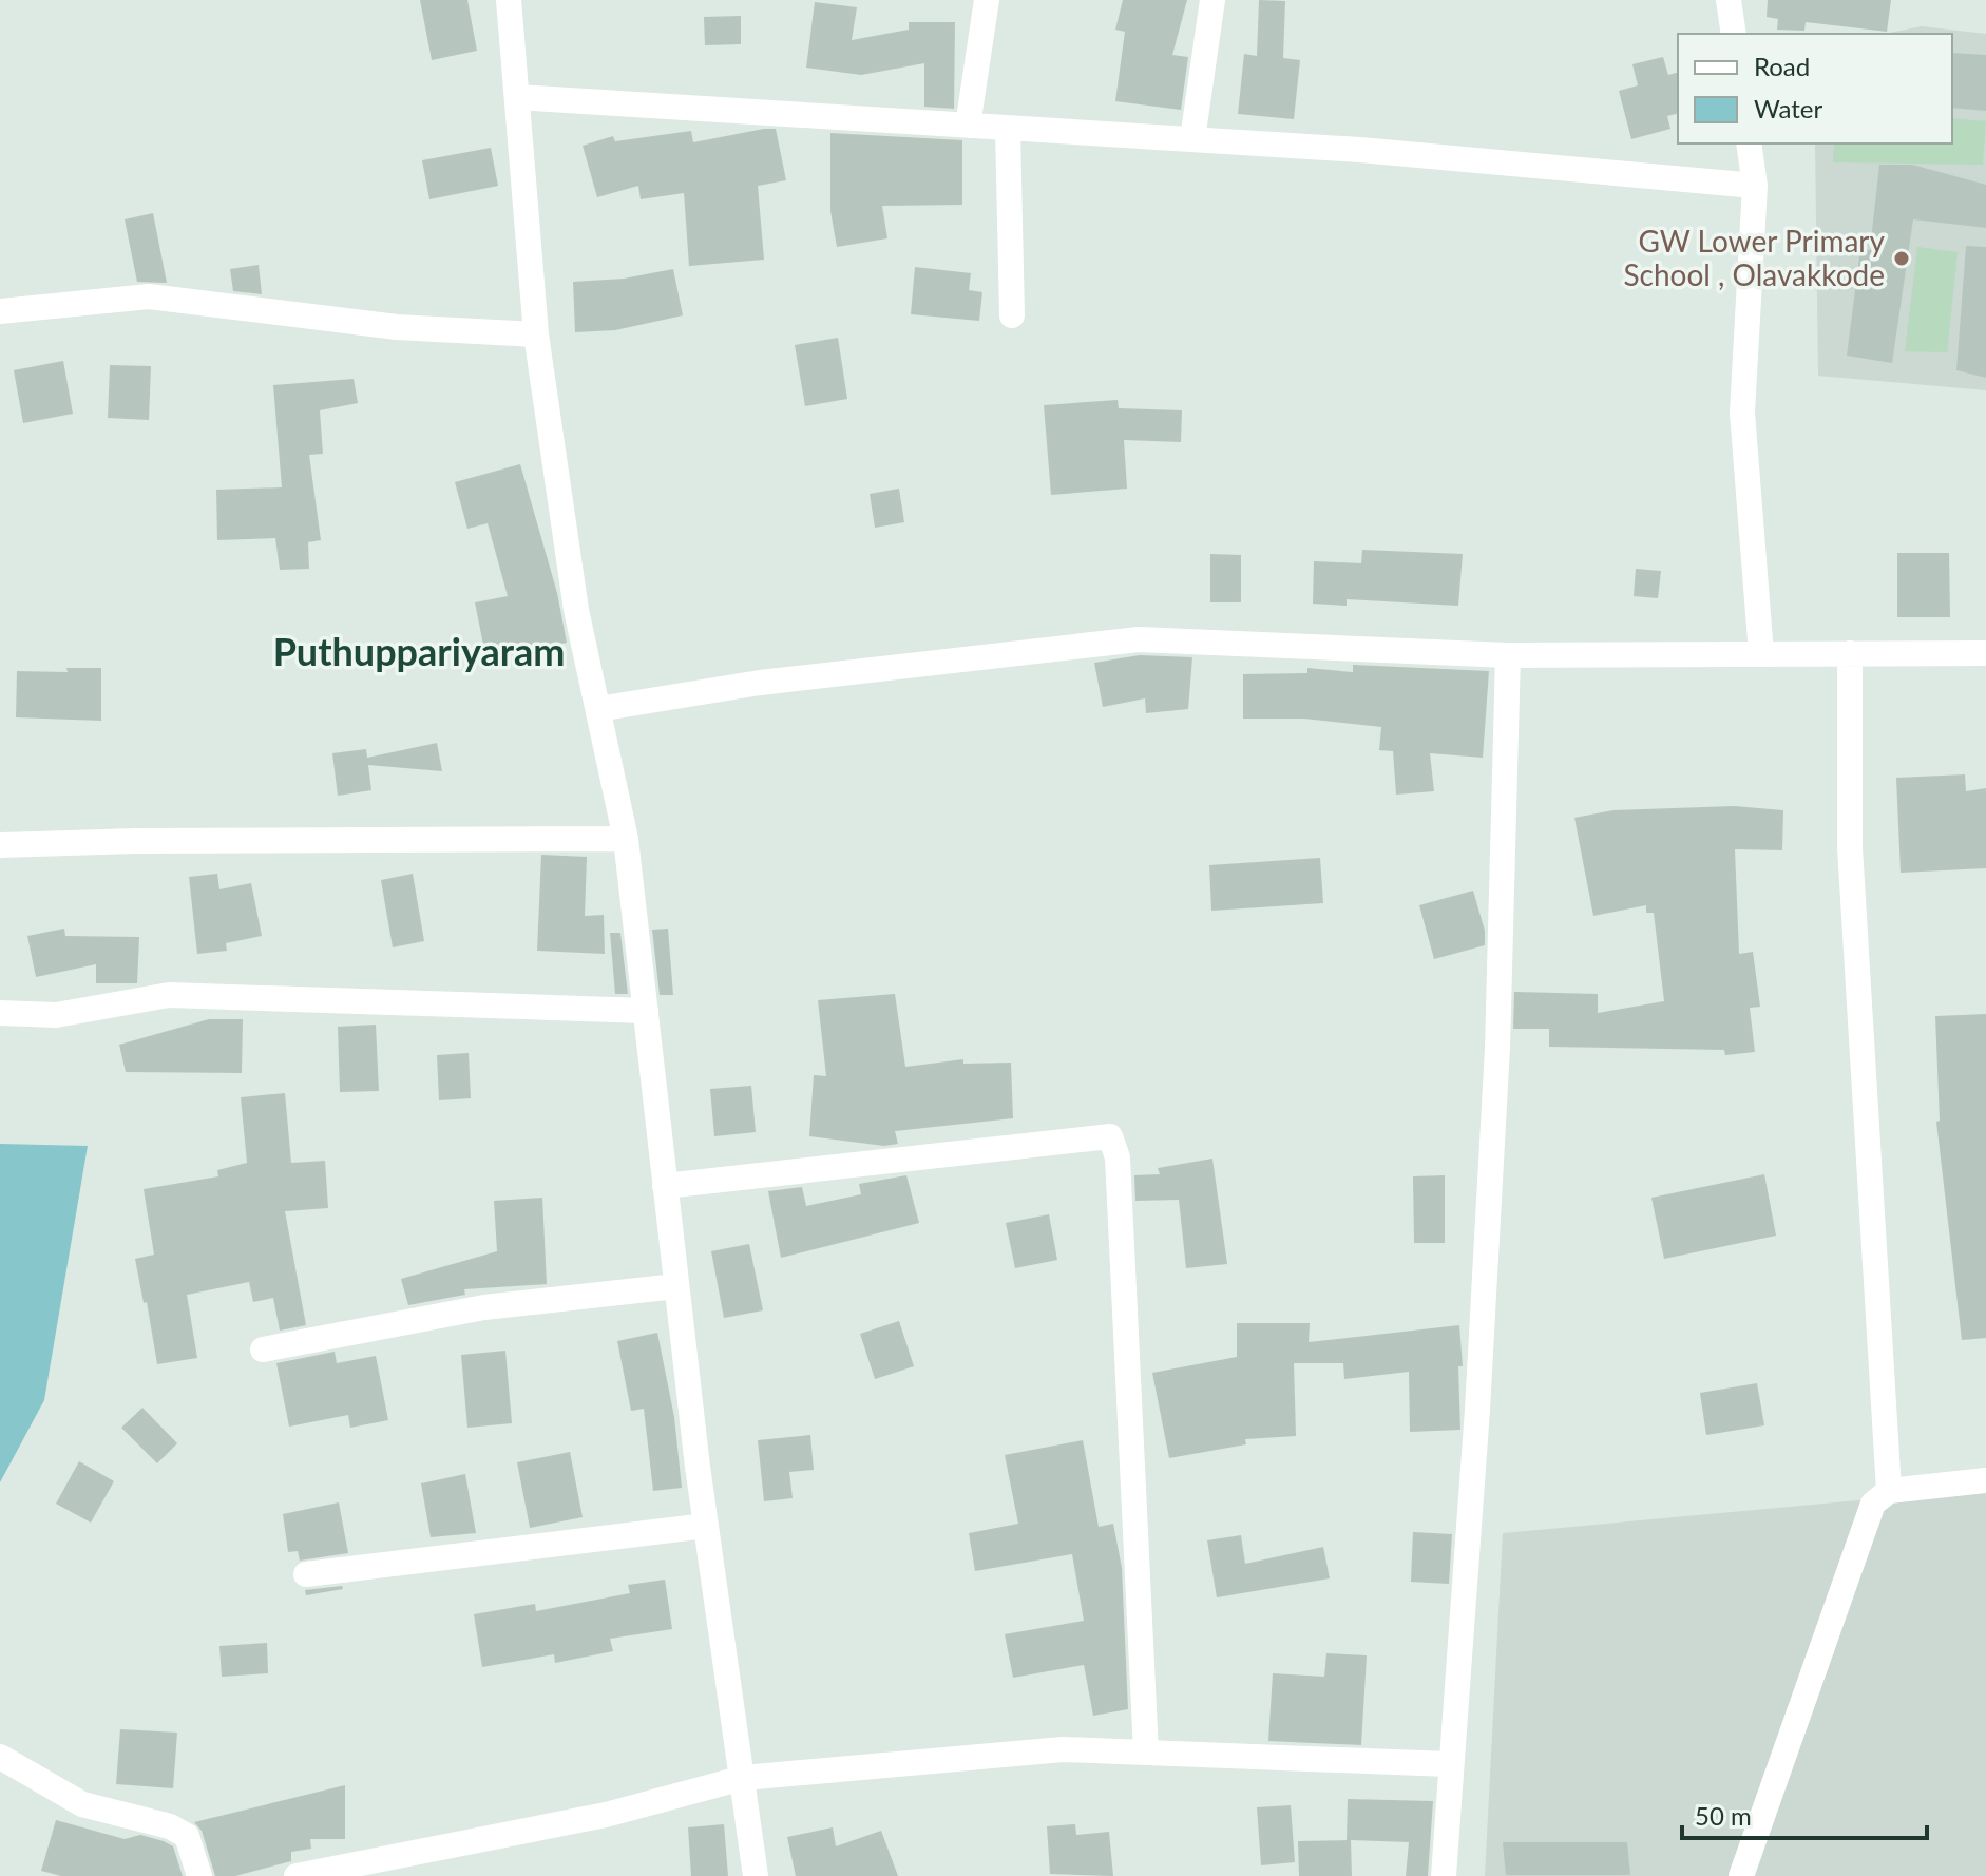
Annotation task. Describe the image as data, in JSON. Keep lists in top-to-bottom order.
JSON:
{
  "districts": ["Puthuppariyaram"],
  "places": ["GW Lower Primary School , Olavakkode"],
  "legend": ["Road", "Water"],
  "scale_bar": "50 m"
}
